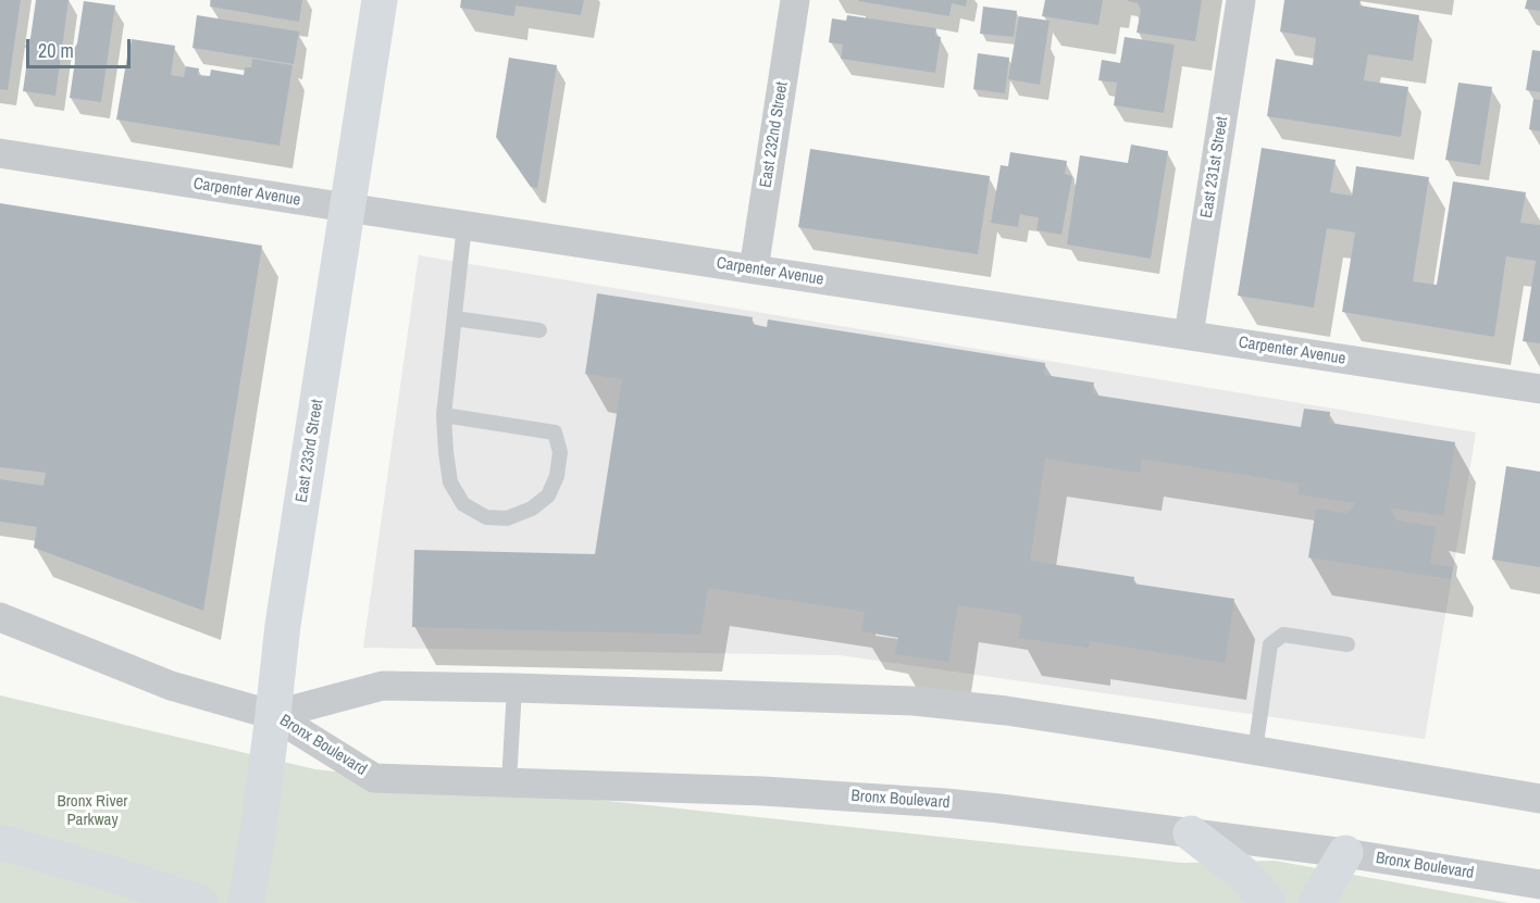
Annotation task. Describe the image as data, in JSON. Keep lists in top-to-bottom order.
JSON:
{
  "streets": {
    "main road": ["East 233rd Street"],
    "street": [
      "East 232nd Street",
      "East 231st Street",
      "Carpenter Avenue",
      "Bronx Boulevard"
    ]
  },
  "crossings": [
    ["East 232nd Street", "Carpenter Avenue"],
    ["East 231st Street", "Carpenter Avenue"],
    ["Carpenter Avenue", "East 233rd Street"],
    ["East 233rd Street", "Bronx Boulevard"]
  ],
  "parks": ["Bronx River Parkway"],
  "scale_bar": "20 m"
}
